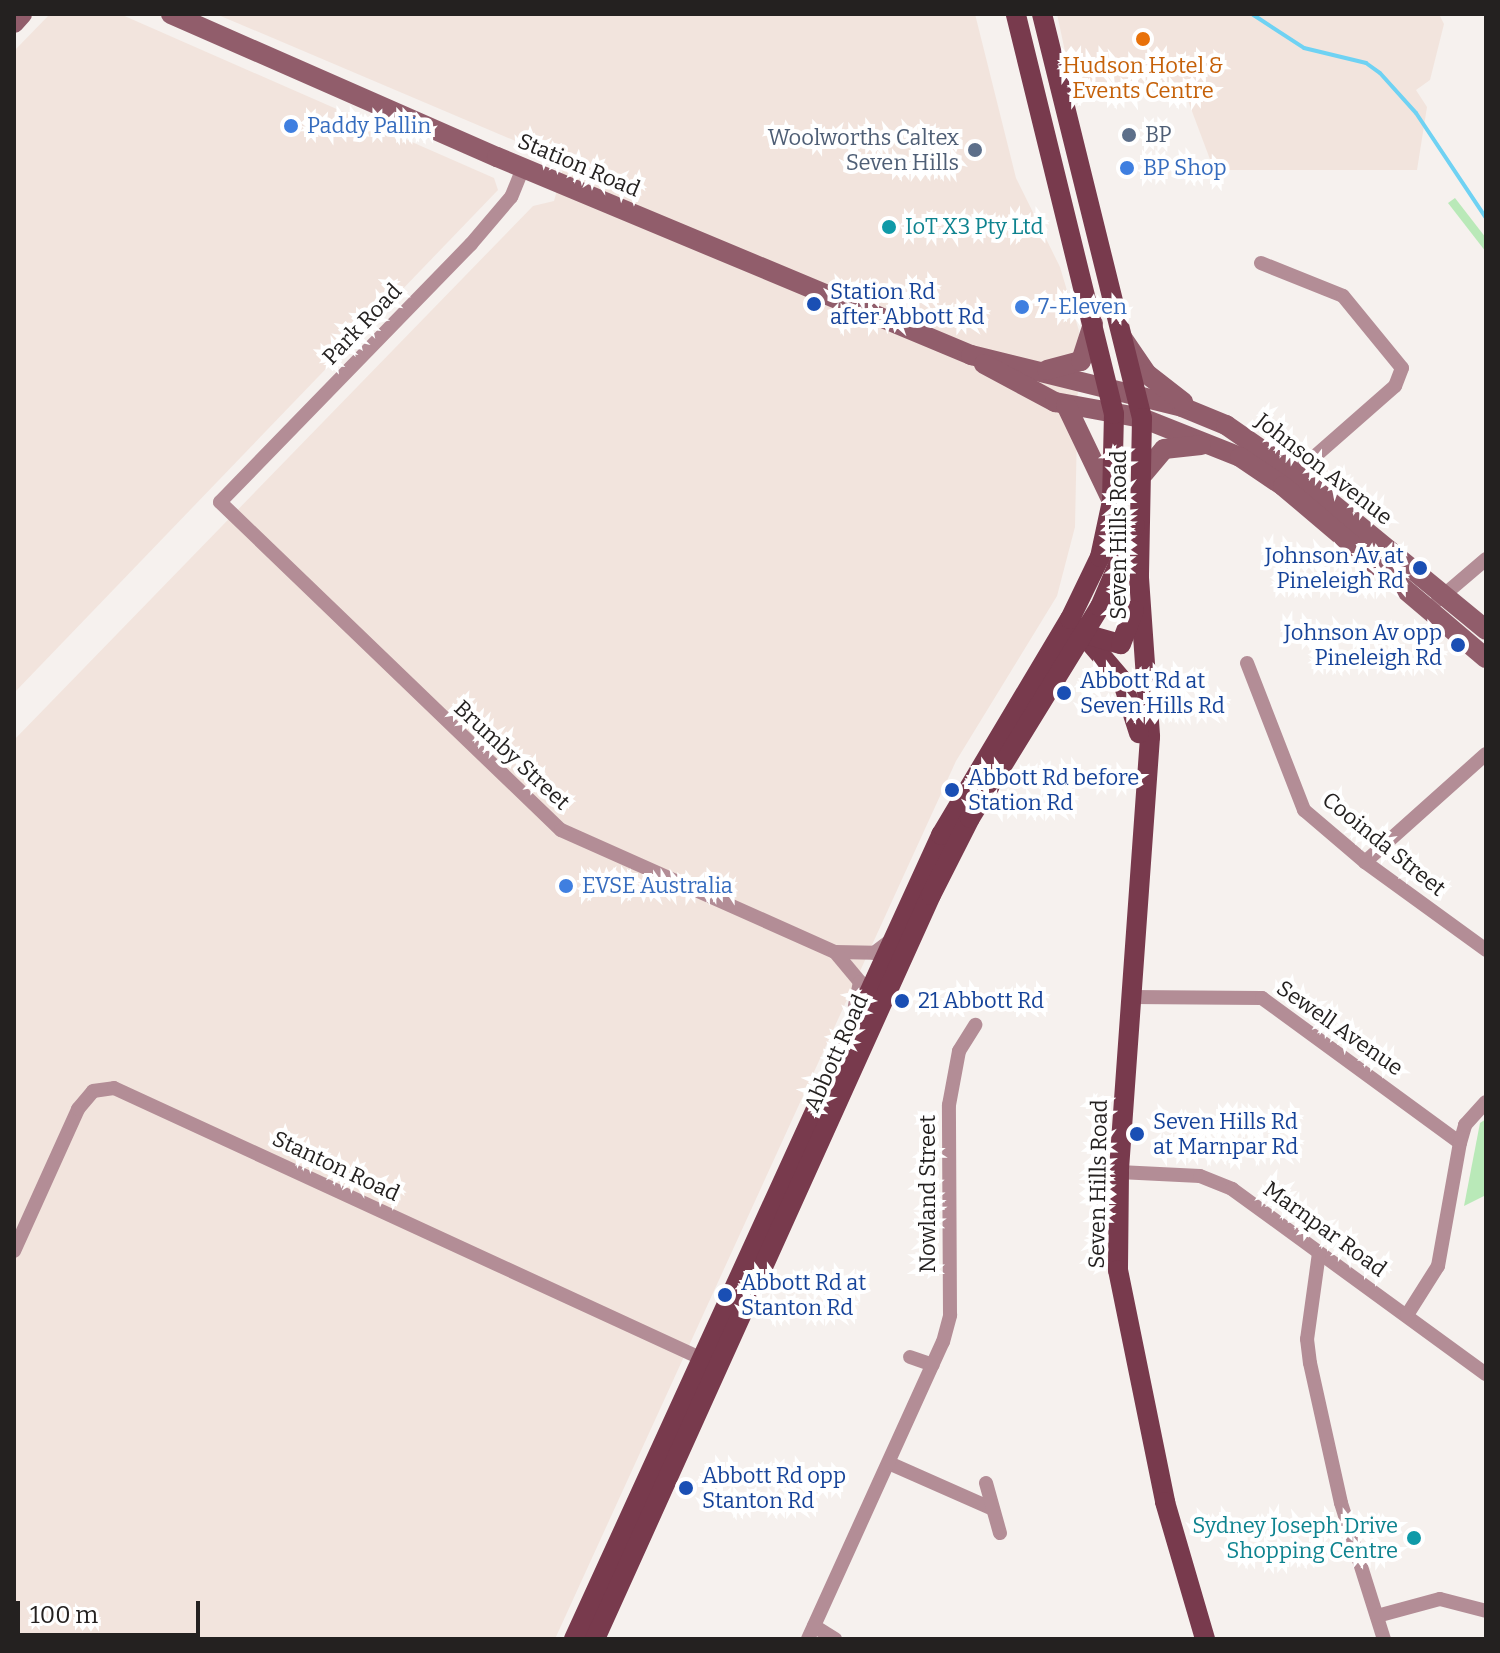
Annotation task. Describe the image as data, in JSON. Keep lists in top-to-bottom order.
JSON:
{
  "streets": {
    "main road": [
      "Station Road",
      "Johnson Avenue",
      "Seven Hills Road",
      "Abbott Road"
    ],
    "street": [
      "Park Road",
      "Brumby Street",
      "Cooinda Street",
      "Sewell Avenue",
      "Stanton Road",
      "Nowland Street",
      "Marnpar Road"
    ]
  },
  "crossings": [
    ["Station Road", "Park Road"],
    ["Station Road", "Johnson Avenue"],
    ["Station Road", "Seven Hills Road"],
    ["Park Road", "Brumby Street"],
    ["Johnson Avenue", "Seven Hills Road"],
    ["Seven Hills Road", "Sewell Avenue"],
    ["Seven Hills Road", "Abbott Road"],
    ["Seven Hills Road", "Marnpar Road"],
    ["Brumby Street", "Abbott Road"],
    ["Abbott Road", "Stanton Road"]
  ],
  "places": [
    "Hudson Hotel & Events Centre",
    "Paddy Pallin",
    "BP",
    "Woolworths Caltex Seven Hills",
    "BP Shop",
    "IoT X3 Pty Ltd",
    "Station Rd after Abbott Rd",
    "7-Eleven",
    "Johnson Av at Pineleigh Rd",
    "Johnson Av opp Pineleigh Rd",
    "Abbott Rd at Seven Hills Rd",
    "Abbott Rd before Station Rd",
    "EVSE Australia",
    "21 Abbott Rd",
    "Seven Hills Rd at Marnpar Rd",
    "Abbott Rd at Stanton Rd",
    "Abbott Rd opp Stanton Rd",
    "Sydney Joseph Drive Shopping Centre"
  ],
  "scale_bar": "100 m"
}
